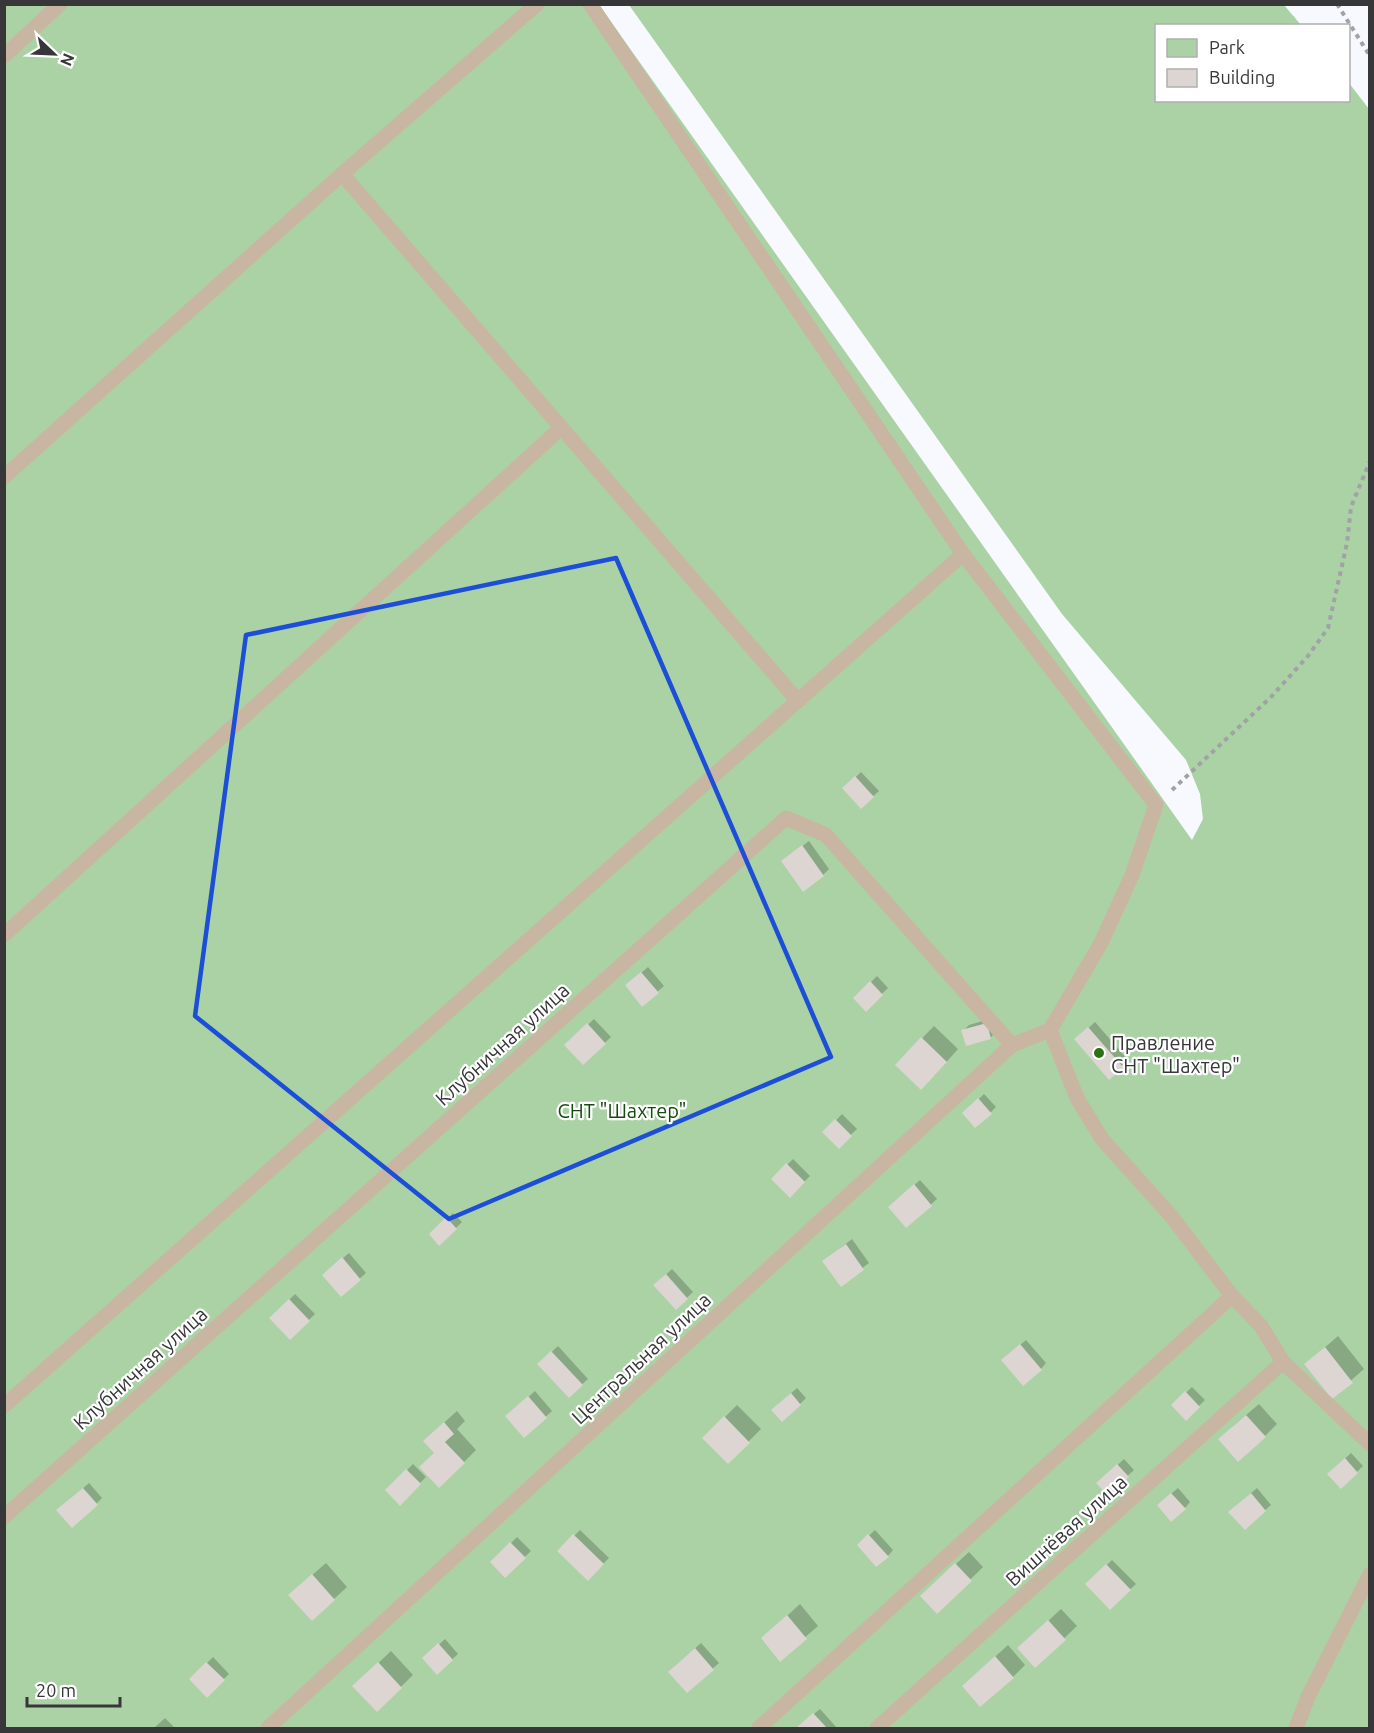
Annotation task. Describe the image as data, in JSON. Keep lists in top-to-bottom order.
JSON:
{
  "streets": {
    "lane": ["Клубничная улица", "Центральная улица", "Вишнёвая улица"]
  },
  "crossings": [
    ["Клубничная улица", "Центральная улица"]
  ],
  "parks": ["СНТ \"Шахтер\""],
  "places": ["Правление СНТ \"Шахтер\""],
  "legend": ["Park", "Building"],
  "scale_bar": "20 m",
  "north": "bottom right"
}
